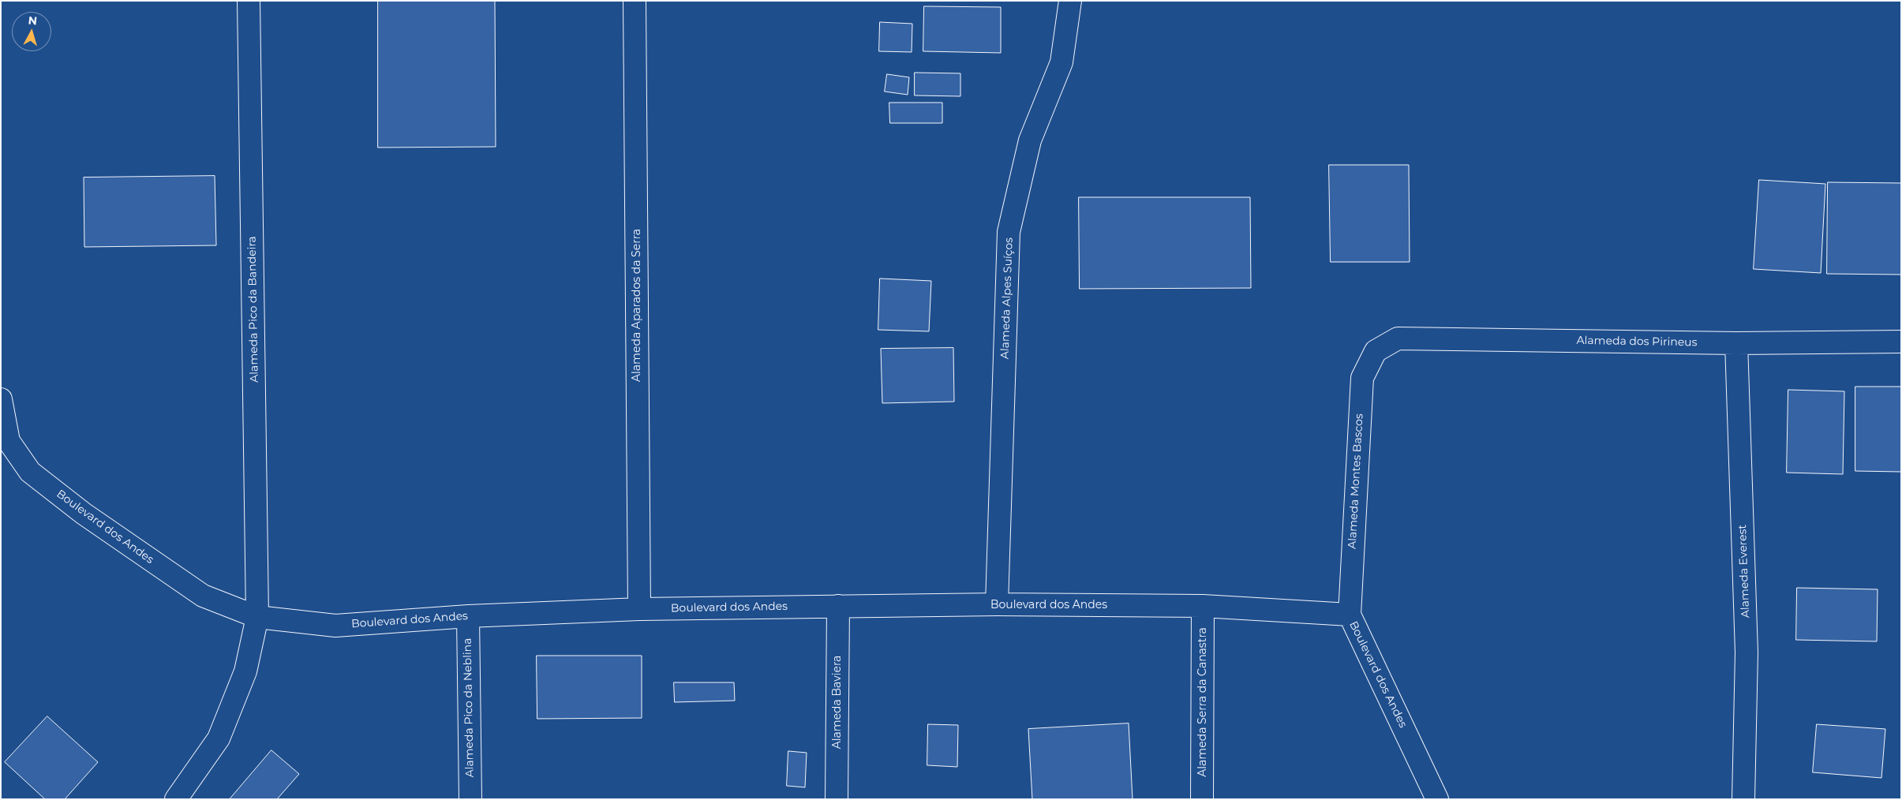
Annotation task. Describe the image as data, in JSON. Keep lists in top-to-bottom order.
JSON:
{
  "streets": {
    "street": [
      "Alameda Alpes Suíços",
      "Alameda Aparados da Serra",
      "Alameda Pico da Bandeira",
      "Alameda dos Pirineus",
      "Alameda Montes Bascos",
      "Boulevard dos Andes",
      "Alameda Everest",
      "Alameda Baviera",
      "Alameda Serra da Canastra",
      "Alameda Pico da Neblina"
    ]
  },
  "crossings": [
    ["Alameda Alpes Suíços", "Boulevard dos Andes"],
    ["Alameda Aparados da Serra", "Boulevard dos Andes"],
    ["Alameda Pico da Bandeira", "Boulevard dos Andes"],
    ["Alameda dos Pirineus", "Alameda Montes Bascos"],
    ["Alameda dos Pirineus", "Alameda Everest"],
    ["Alameda Montes Bascos", "Boulevard dos Andes"],
    ["Boulevard dos Andes", "Alameda Baviera"],
    ["Boulevard dos Andes", "Alameda Serra da Canastra"],
    ["Boulevard dos Andes", "Alameda Pico da Neblina"]
  ],
  "north": "top"
}
